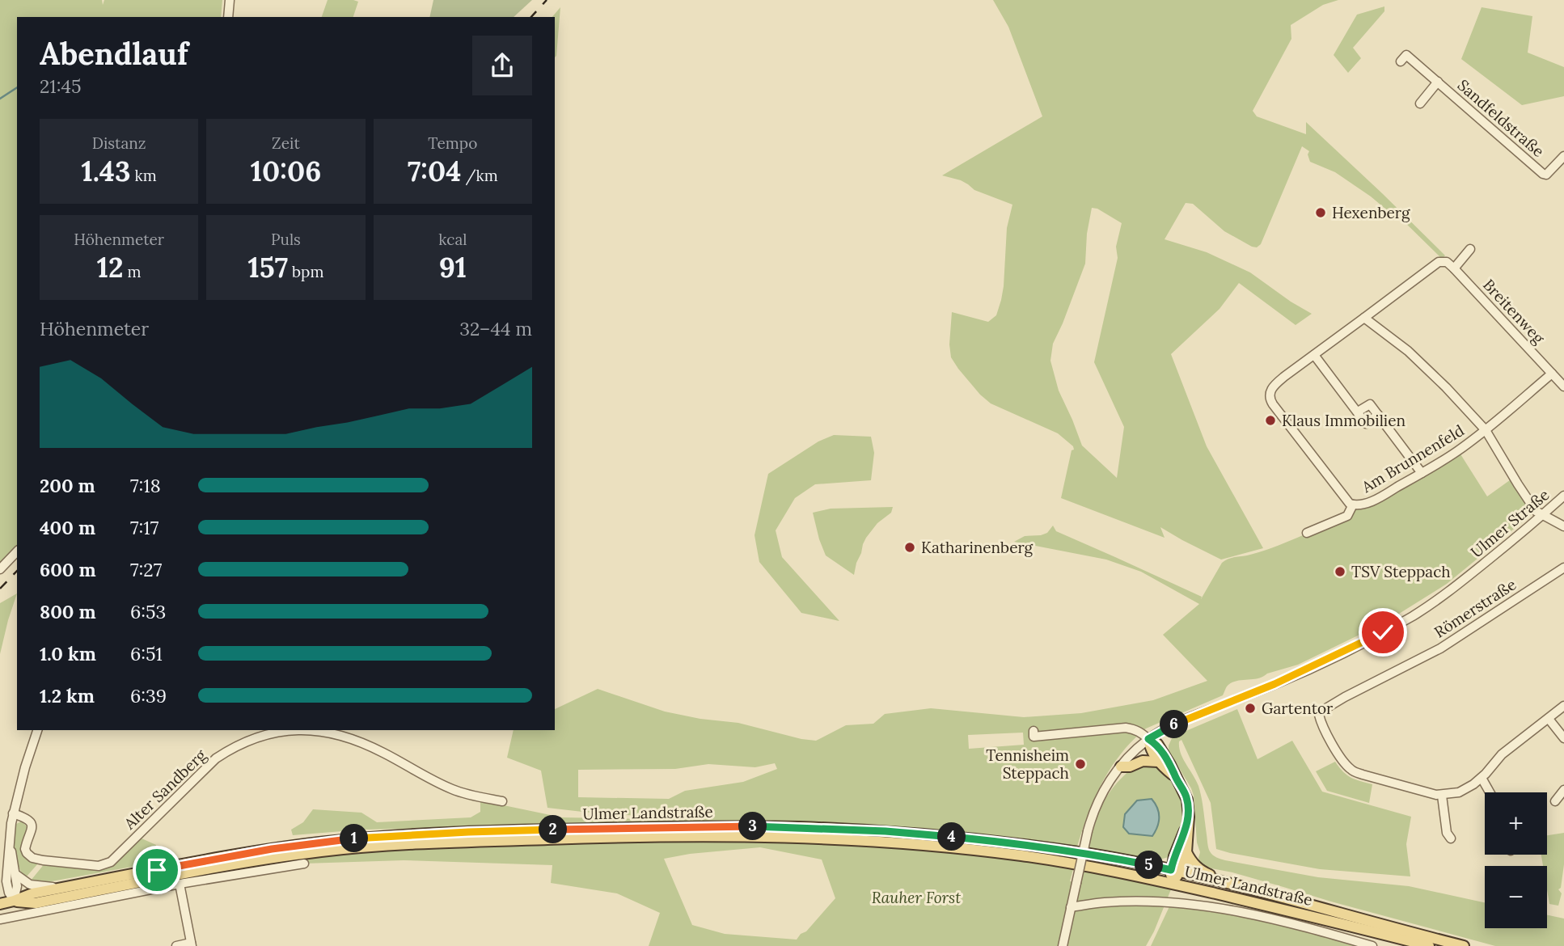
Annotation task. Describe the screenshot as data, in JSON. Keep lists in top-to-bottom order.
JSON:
{
  "streets": {
    "main road": ["Ulmer Landstraße"],
    "street": [
      "Sandfeldstraße",
      "Breitenweg",
      "Am Brunnenfeld",
      "Ulmer Straße",
      "Römerstraße",
      "Alter Sandberg"
    ]
  },
  "crossings": [
    ["Breitenweg", "Am Brunnenfeld"]
  ],
  "parks": ["Rauher Forst"],
  "places": [
    "Hexenberg",
    "Klaus Immobilien",
    "Katharinenberg",
    "TSV Steppach",
    "Gartentor",
    "Tennisheim Steppach"
  ],
  "page": {
    "heading": ["Abendlauf", "21:45"],
    "stats": [
      ["Distanz", "1.43 km"],
      ["Zeit", "10:06"],
      ["Tempo", "7:04 /km"],
      ["Höhenmeter", "12 m"],
      ["Puls", "157 bpm"],
      ["kcal", "91"]
    ],
    "chart": ["Höhenmeter", "32–44 m"],
    "list": [
      {
        "name": "200 m",
        "note": "7:18"
      },
      {
        "name": "400 m",
        "note": "7:17"
      },
      {
        "name": "600 m",
        "note": "7:27"
      },
      {
        "name": "800 m",
        "note": "6:53"
      },
      {
        "name": "1.0 km",
        "note": "6:51"
      },
      {
        "name": "1.2 km",
        "note": "6:39"
      }
    ],
    "pins": [
      "6",
      "3",
      "2",
      "4",
      "1",
      "5"
    ],
    "map_buttons": ["+", "−"]
  }
}
